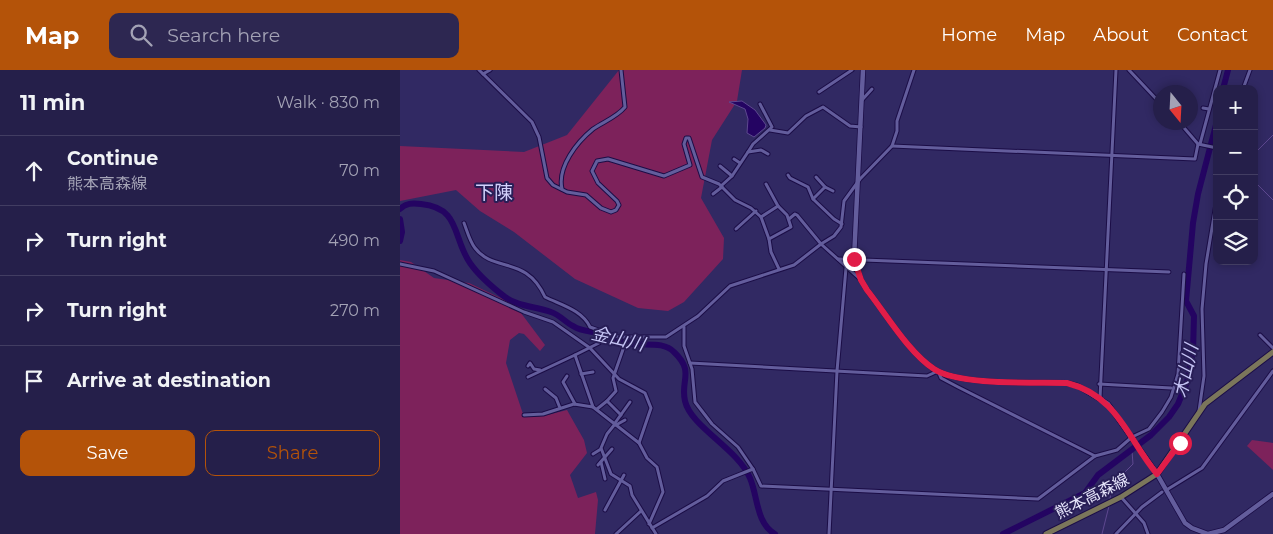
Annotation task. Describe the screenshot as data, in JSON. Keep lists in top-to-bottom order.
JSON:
{
  "streets": {
    "main road": ["熊本高森線"]
  },
  "districts": ["下陳"],
  "water": ["金山川", "木山川"],
  "north": "bottom",
  "page": {
    "header": "Map",
    "search": "Search here",
    "nav": [
      "Home",
      "Map",
      "About",
      "Contact"
    ],
    "heading": ["11 min", "Walk · 830 m"],
    "map_buttons": ["+", "−"],
    "list": [
      ["Continue", "熊本高森線", "70 m"],
      ["Turn right", "490 m"],
      ["Turn right", "270 m"],
      "Arrive at destination"
    ],
    "buttons": ["Save", "Share"]
  }
}
